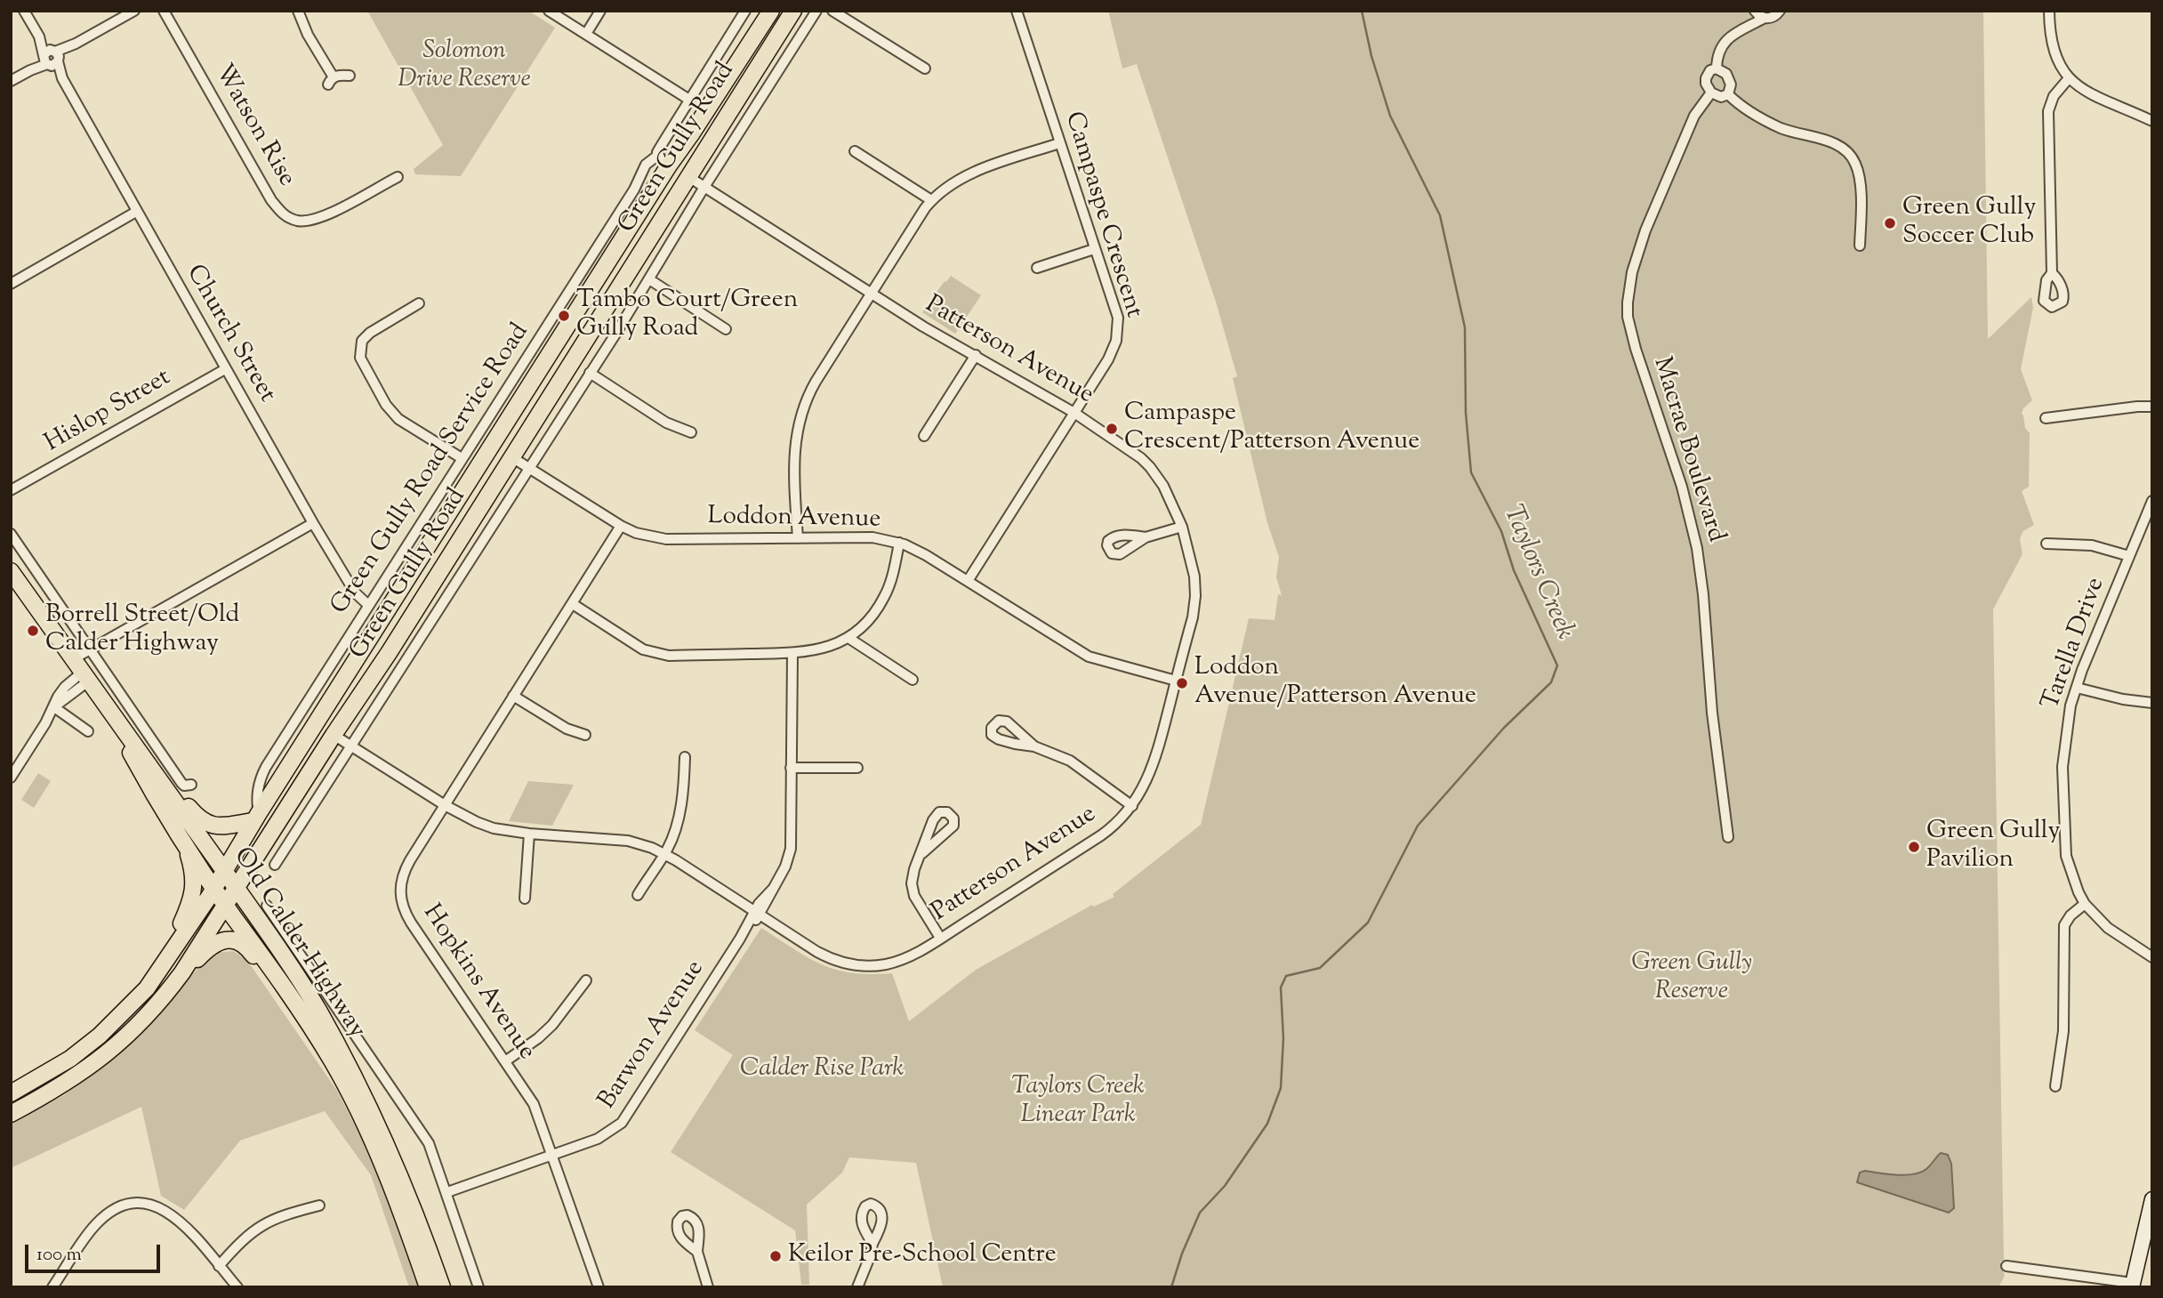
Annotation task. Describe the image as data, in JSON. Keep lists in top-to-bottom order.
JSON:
{
  "streets": {
    "main road": ["Green Gully Road", "Old Calder Highway"],
    "street": [
      "Watson Rise",
      "Campaspe Crescent",
      "Church Street",
      "Patterson Avenue",
      "Hislop Street",
      "Macrae Boulevard",
      "Green Gully Road Service Road",
      "Loddon Avenue",
      "Tarella Drive",
      "Hopkins Avenue",
      "Barwon Avenue"
    ]
  },
  "crossings": [
    ["Green Gully Road", "Patterson Avenue"],
    ["Green Gully Road", "Green Gully Road Service Road"],
    ["Green Gully Road", "Loddon Avenue"],
    ["Green Gully Road", "Old Calder Highway"],
    ["Campaspe Crescent", "Patterson Avenue"],
    ["Campaspe Crescent", "Loddon Avenue"],
    ["Church Street", "Hislop Street"],
    ["Church Street", "Green Gully Road Service Road"],
    ["Patterson Avenue", "Loddon Avenue"],
    ["Patterson Avenue", "Hopkins Avenue"],
    ["Patterson Avenue", "Barwon Avenue"],
    ["Loddon Avenue", "Hopkins Avenue"],
    ["Hopkins Avenue", "Barwon Avenue"]
  ],
  "water": ["Taylors Creek"],
  "parks": [
    "Solomon Drive Reserve",
    "Green Gully Reserve",
    "Calder Rise Park",
    "Taylors Creek Linear Park"
  ],
  "places": [
    "Green Gully Soccer Club",
    "Tambo Court/Green Gully Road",
    "Campaspe Crescent/Patterson Avenue",
    "Borrell Street/Old Calder Highway",
    "Loddon Avenue/Patterson Avenue",
    "Green Gully Pavilion",
    "Keilor Pre-School Centre"
  ],
  "scale_bar": "100 m"
}
